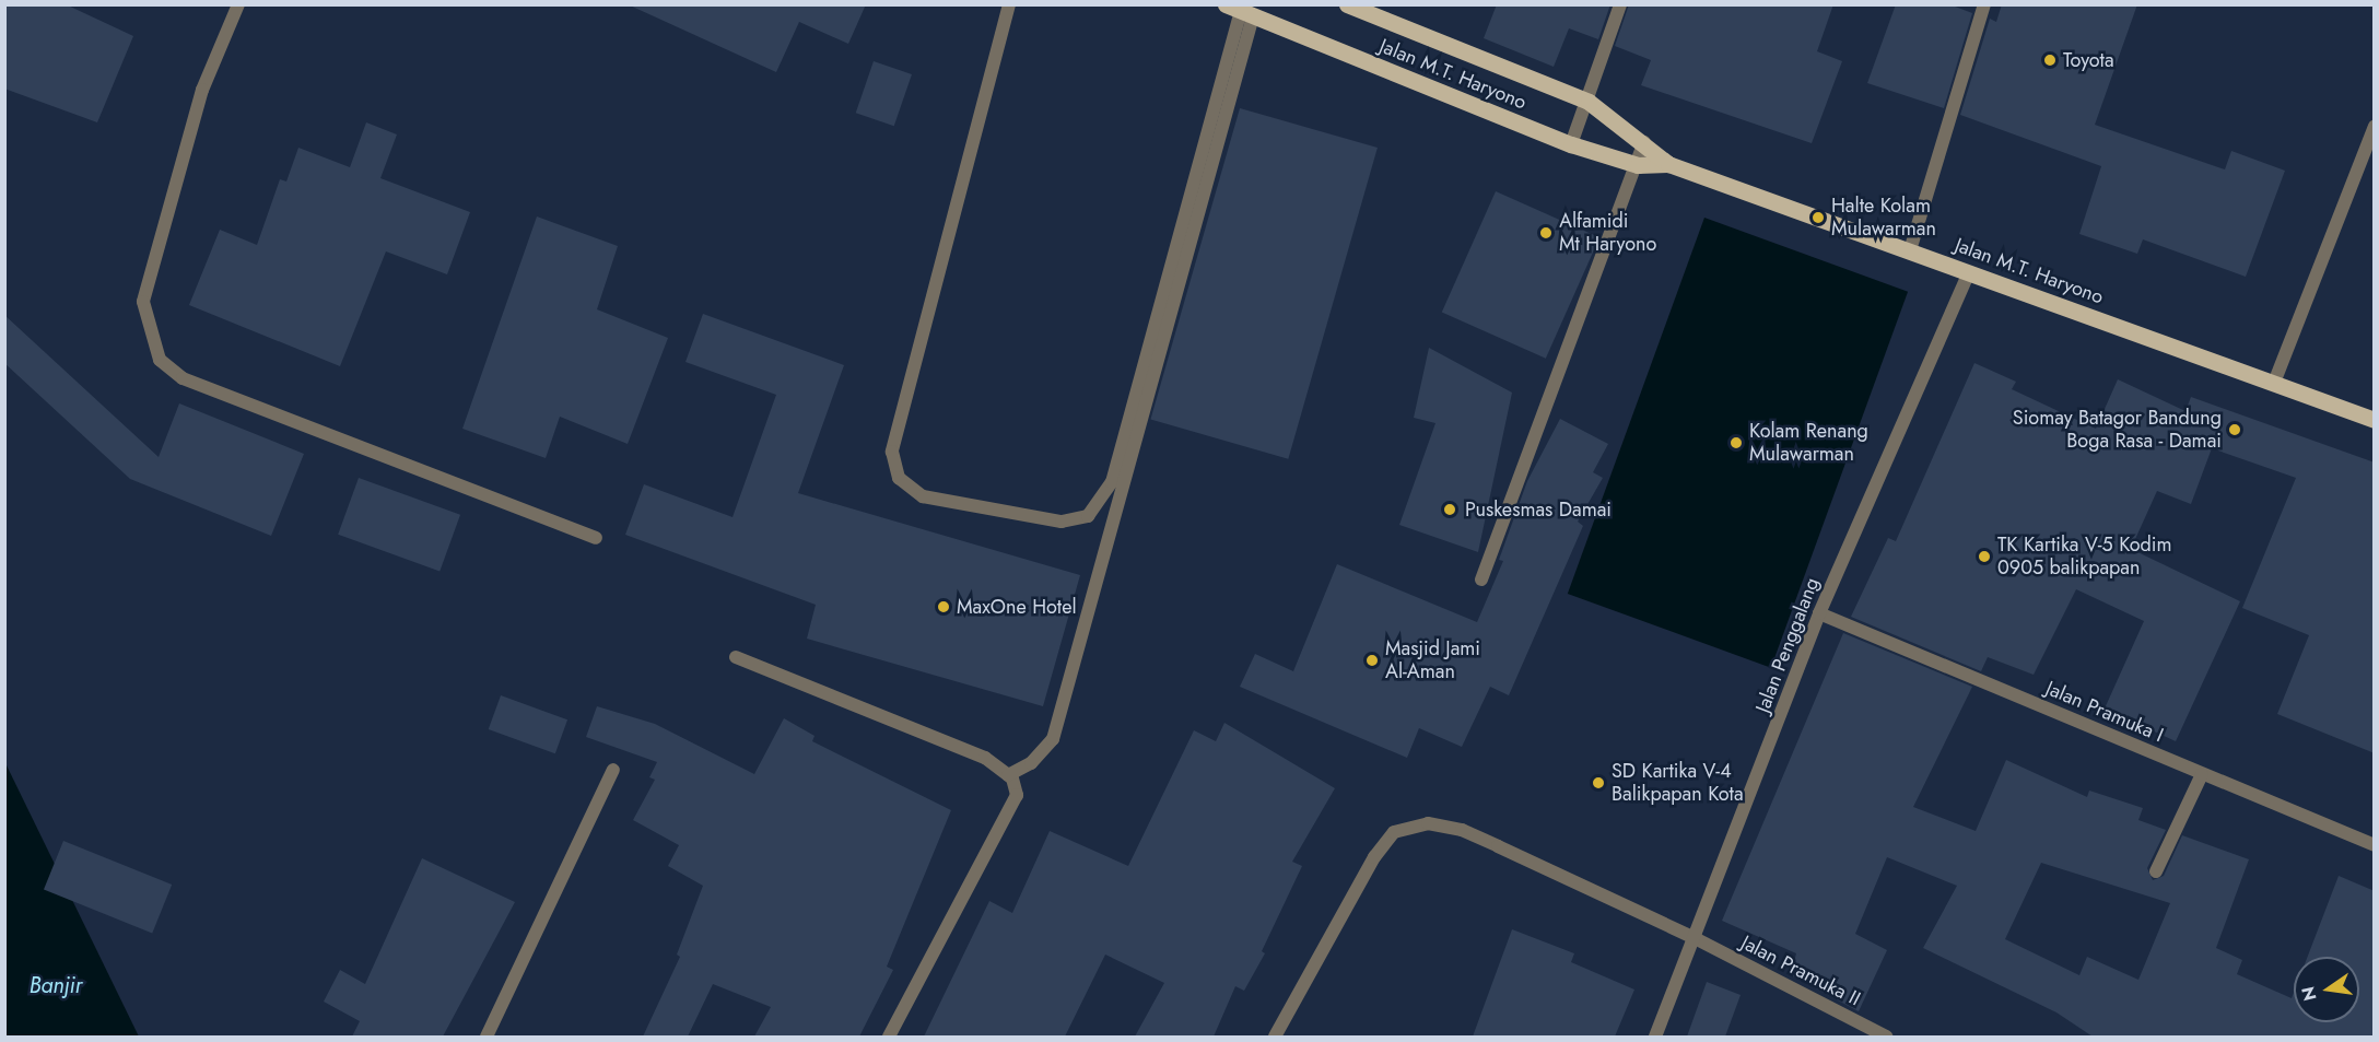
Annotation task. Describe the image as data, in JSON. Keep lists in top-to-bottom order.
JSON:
{
  "streets": {
    "main road": ["Jalan M.T. Haryono"],
    "street": ["Jalan Penggalang", "Jalan Pramuka I", "Jalan Pramuka II"]
  },
  "crossings": [
    ["Jalan M.T. Haryono", "Jalan Penggalang"],
    ["Jalan Penggalang", "Jalan Pramuka I"],
    ["Jalan Penggalang", "Jalan Pramuka II"]
  ],
  "water": ["Banjir"],
  "places": [
    "Toyota",
    "Halte Kolam Mulawarman",
    "Alfamidi Mt Haryono",
    "Siomay Batagor Bandung Boga Rasa - Damai",
    "Kolam Renang Mulawarman",
    "Puskesmas Damai",
    "TK Kartika V-5 Kodim 0905 balikpapan",
    "MaxOne Hotel",
    "Masjid Jami Al-Aman",
    "SD Kartika V-4 Balikpapan Kota"
  ],
  "north": "left"
}
